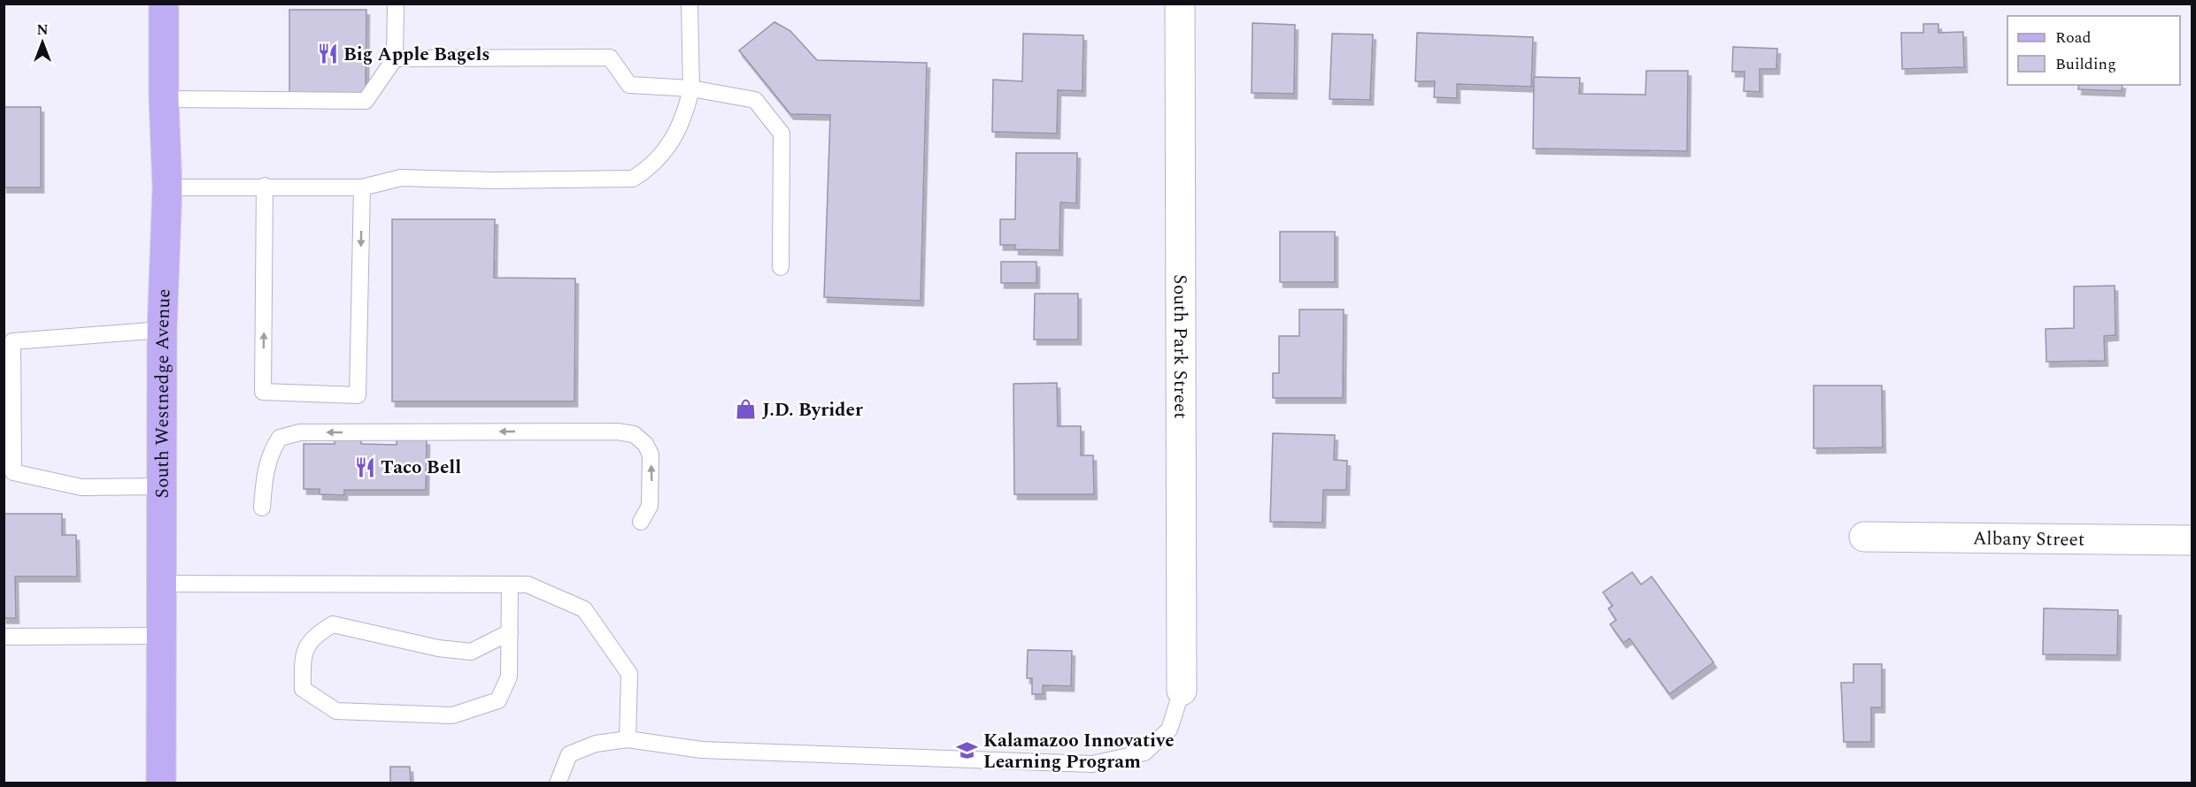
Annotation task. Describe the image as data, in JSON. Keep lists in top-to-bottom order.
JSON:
{
  "streets": {
    "main road": ["South Westnedge Avenue"],
    "street": ["South Park Street", "Albany Street"]
  },
  "places": {
    "restaurant": ["Big Apple Bagels", "Taco Bell"],
    "shop": ["J.D. Byrider"],
    "school or university": ["Kalamazoo Innovative Learning Program"]
  },
  "legend": ["Road", "Building"],
  "north": "top"
}
